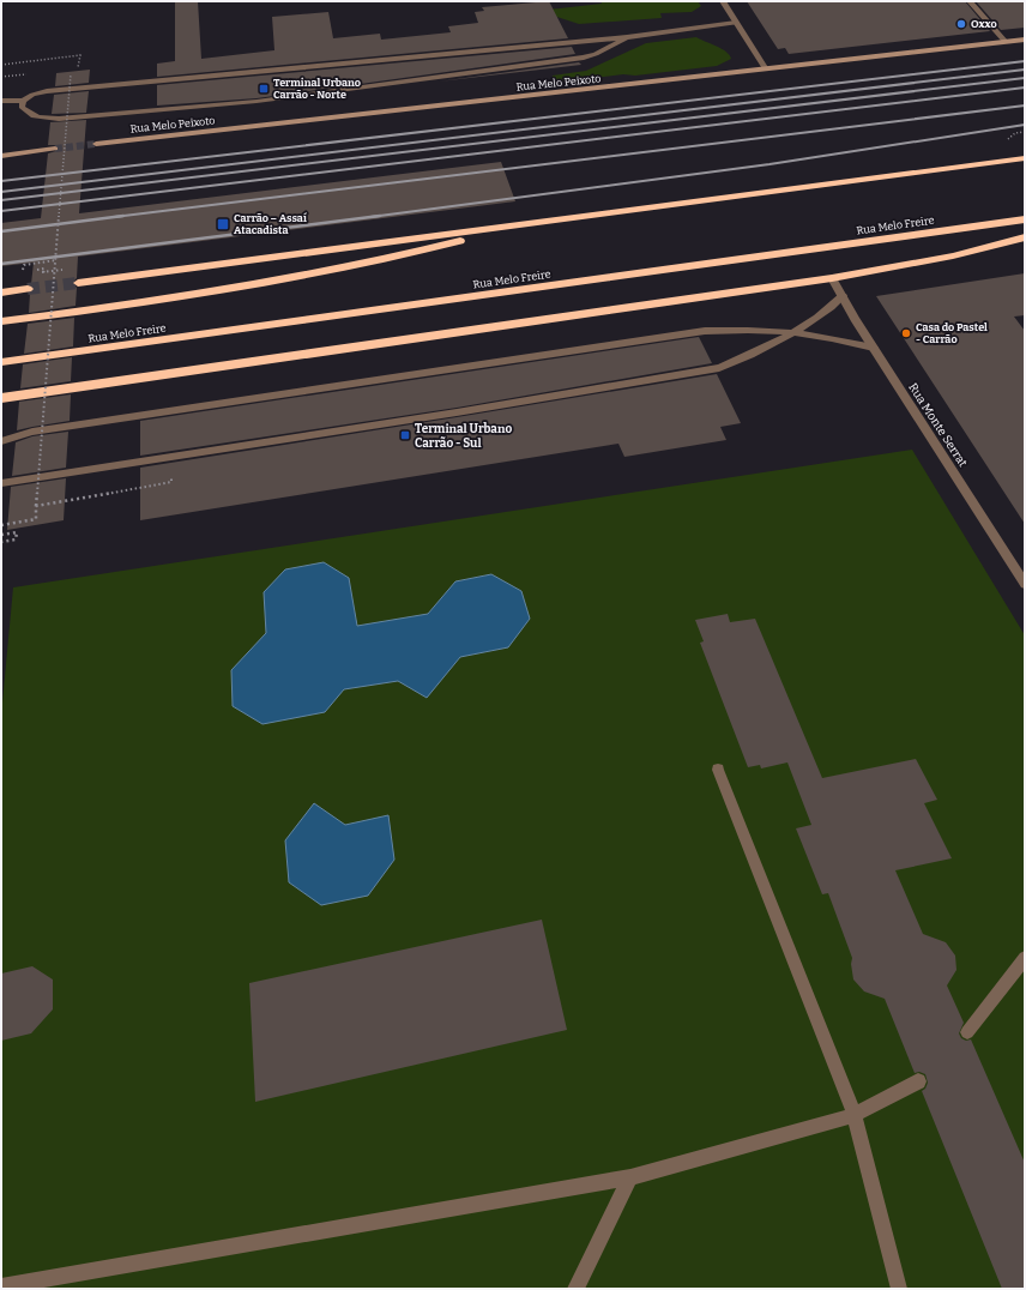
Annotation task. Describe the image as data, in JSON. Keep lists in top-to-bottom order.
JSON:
{
  "streets": {
    "highway": ["Rua Melo Freire"],
    "main road": ["Rua Melo Peixoto"],
    "street": ["Rua Monte Serrat"]
  },
  "places": {
    "other": ["Oxxo", "Casa do Pastel - Carrão"],
    "transit": ["Terminal Urbano Carrão - Norte", "Carrão – Assaí Atacadista", "Terminal Urbano Carrão - Sul"]
  }
}
